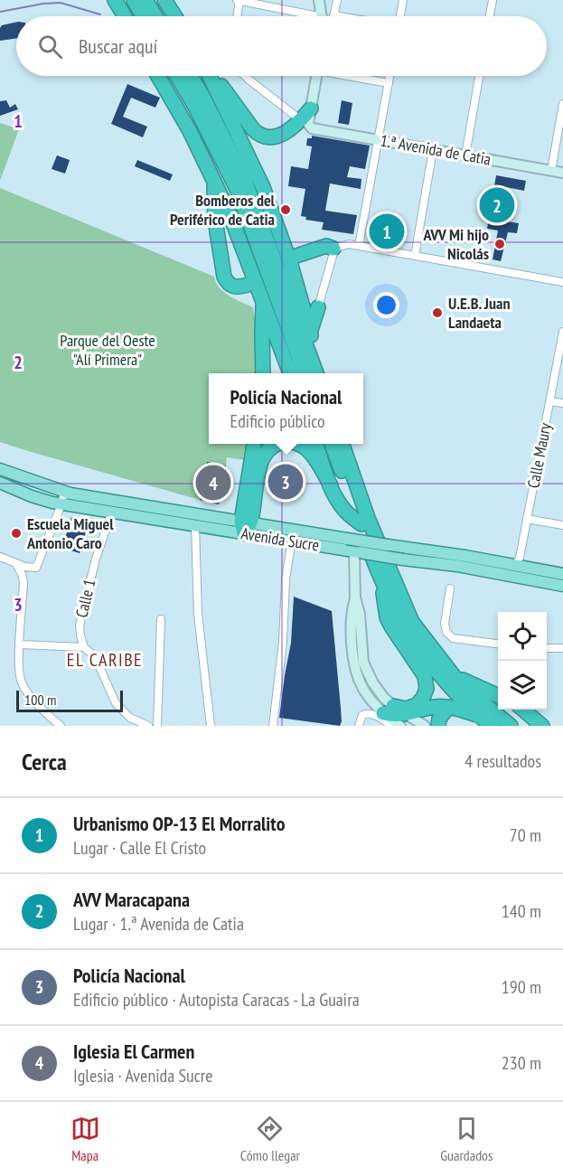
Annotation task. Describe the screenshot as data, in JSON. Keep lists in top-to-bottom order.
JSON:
{
  "streets": {
    "main road": ["Avenida Sucre"],
    "street": ["1.ª Avenida de Catia", "Calle Maury", "Calle 1"]
  },
  "crossings": [
    ["Calle Maury", "Avenida Sucre"],
    ["Avenida Sucre", "Calle 1"]
  ],
  "districts": ["EL CARIBE"],
  "parks": ["Parque del Oeste \"Alí Primera\""],
  "places": [
    "Bomberos del Periférico de Catia",
    "AVV Mi hijo Nicolás",
    "U.E.B. Juan Landaeta",
    "Escuela Miguel Antonio Caro"
  ],
  "scale_bar": "100 m",
  "page": {
    "search": "Buscar aquí",
    "pins": [
      "2",
      "1",
      "3",
      "4"
    ],
    "popup": ["Policía Nacional", "Edificio público"],
    "scale": "100 m",
    "heading": ["Cerca", "4 resultados"],
    "list": [
      {
        "mark": "1",
        "name": "Urbanismo OP-13 El Morralito",
        "note": "Lugar · Calle El Cristo",
        "value": "70 m"
      },
      {
        "mark": "2",
        "name": "AVV Maracapana",
        "note": "Lugar · 1.ª Avenida de Catia",
        "value": "140 m"
      },
      {
        "mark": "3",
        "name": "Policía Nacional",
        "note": "Edificio público · Autopista Caracas - La Guaira",
        "value": "190 m"
      },
      {
        "mark": "4",
        "name": "Iglesia El Carmen",
        "note": "Iglesia · Avenida Sucre",
        "value": "230 m"
      }
    ],
    "nav": ["Mapa", "Cómo llegar", "Guardados"]
  },
  "grid": {
    "rows": ["1", "2", "3"]
  }
}
